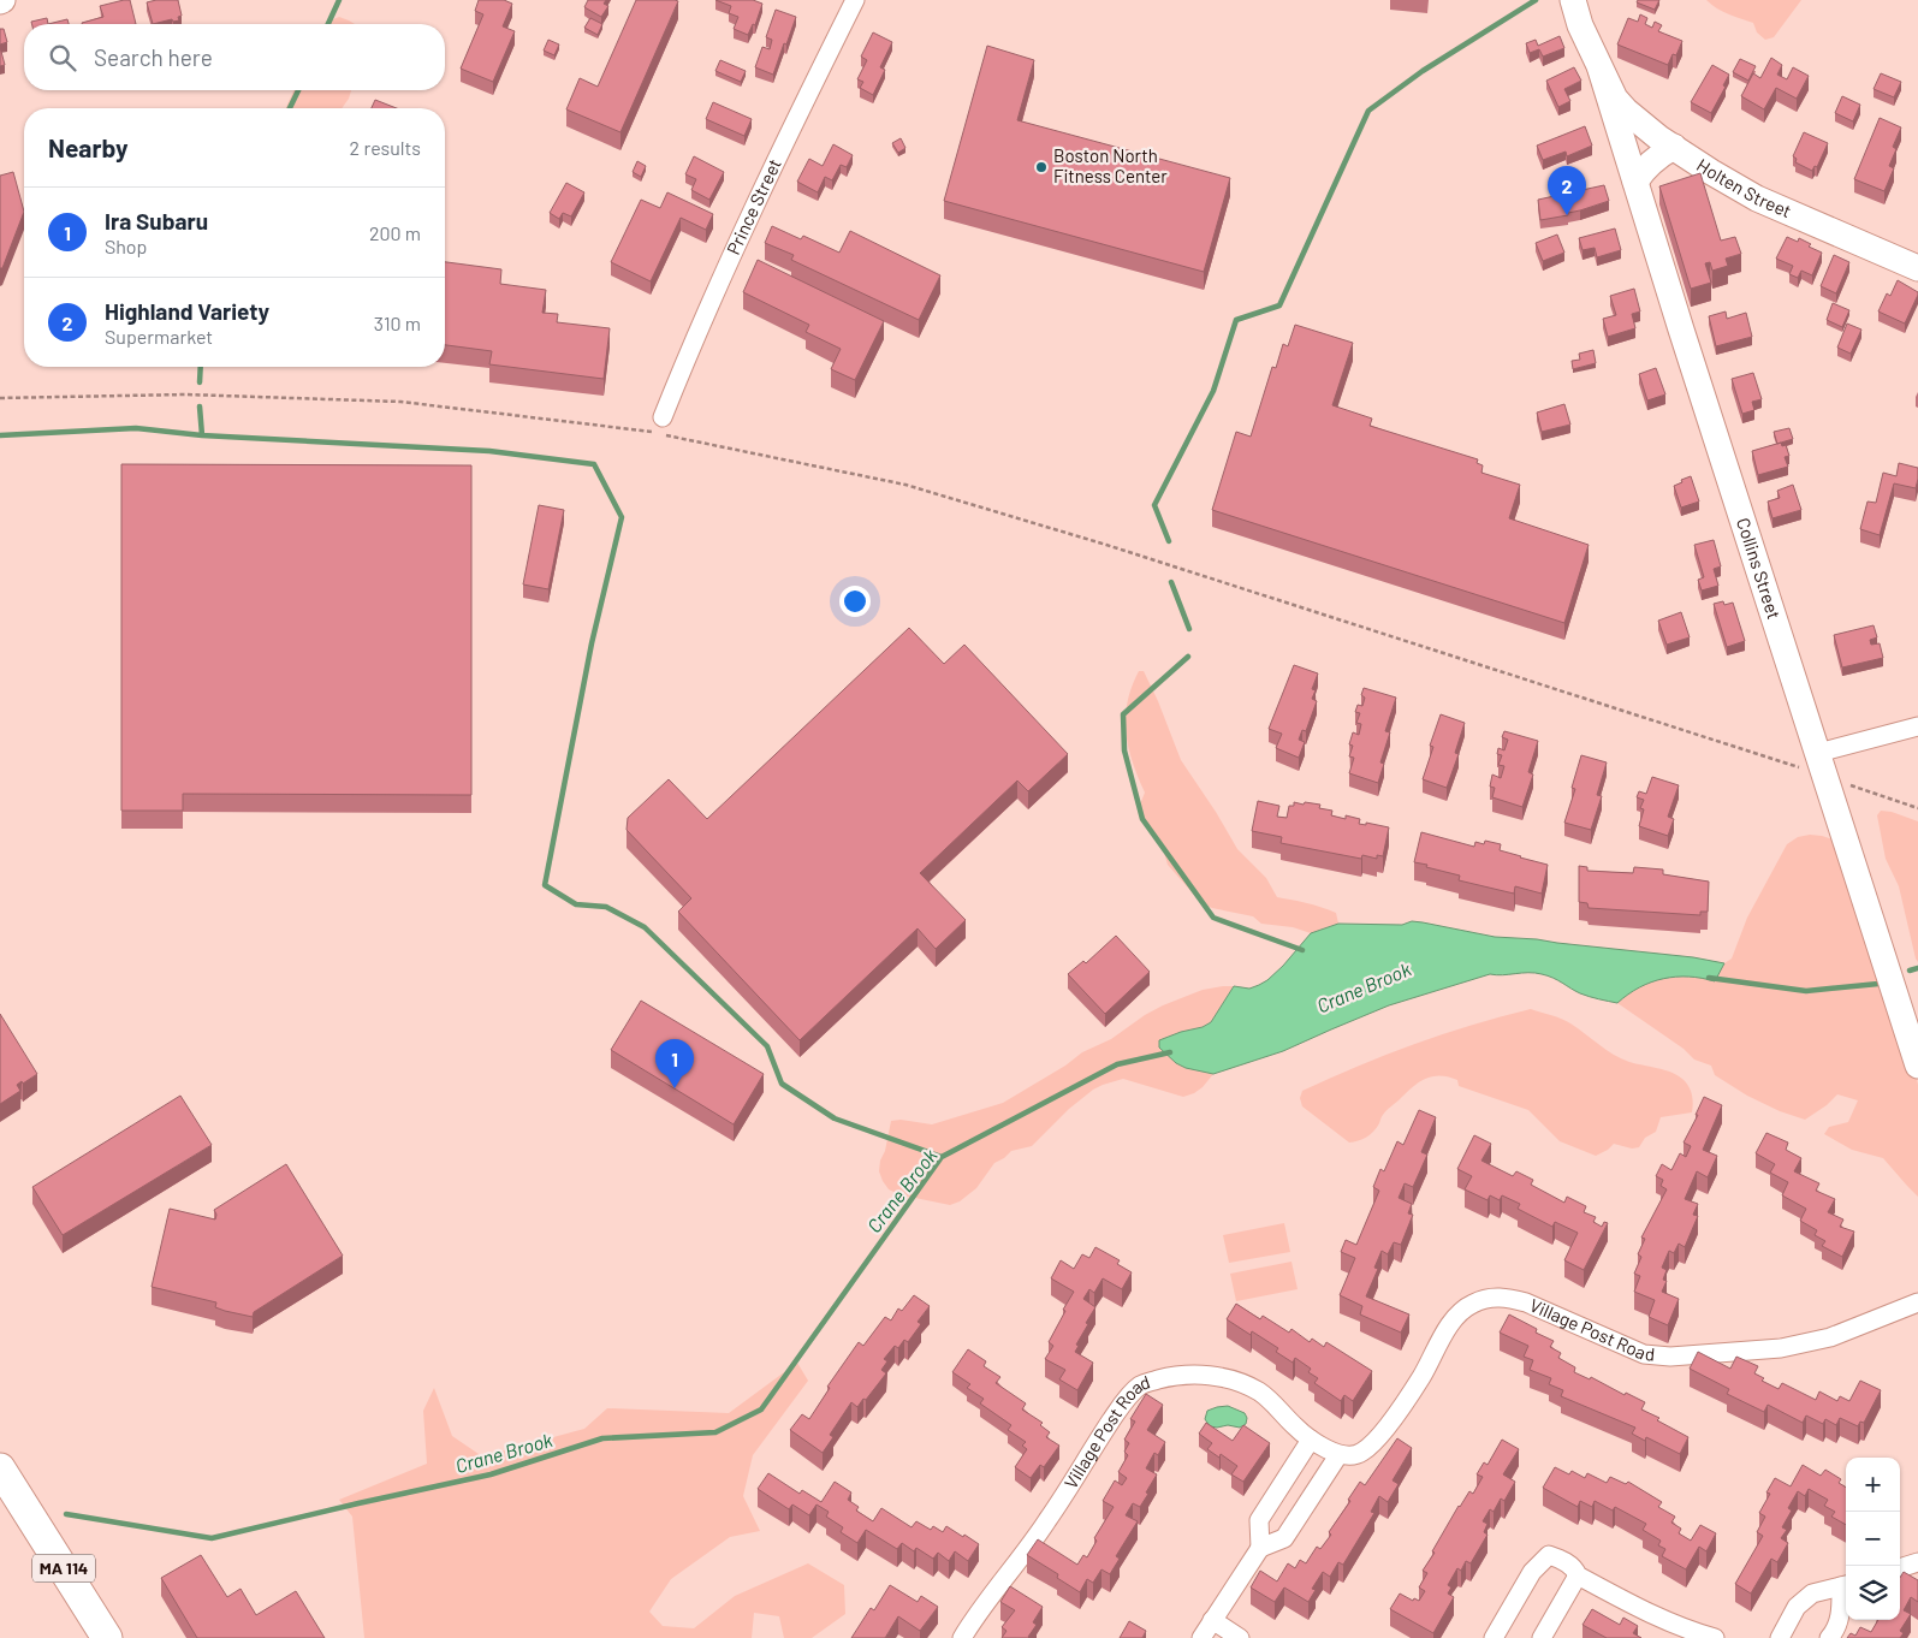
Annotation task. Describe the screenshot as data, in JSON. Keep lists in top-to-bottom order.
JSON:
{
  "streets": {
    "highway": ["MA 114"],
    "main road": ["Holten Street", "Collins Street"],
    "street": ["Prince Street", "Village Post Road"]
  },
  "crossings": [
    ["Holten Street", "Collins Street"]
  ],
  "water": ["Crane Brook"],
  "places": ["Boston North Fitness Center"],
  "page": {
    "search": "Search here",
    "heading": ["Nearby", "2 results"],
    "pins": ["2", "1"],
    "list": [
      {
        "mark": "1",
        "name": "Ira Subaru",
        "note": "Shop",
        "value": "200 m"
      },
      {
        "mark": "2",
        "name": "Highland Variety",
        "note": "Supermarket",
        "value": "310 m"
      }
    ],
    "map_buttons": ["+", "−"]
  }
}
